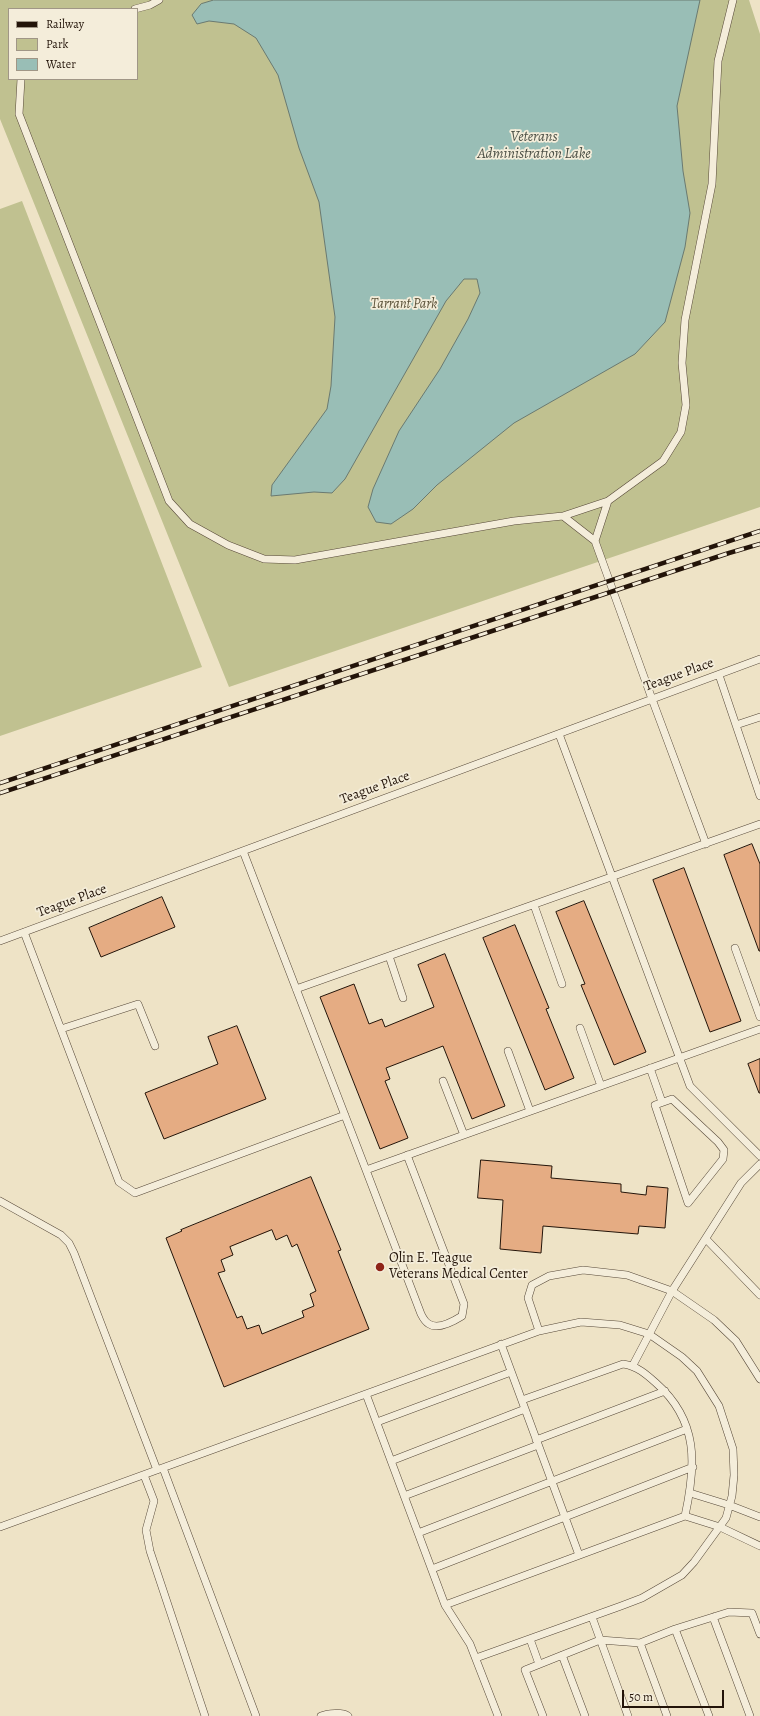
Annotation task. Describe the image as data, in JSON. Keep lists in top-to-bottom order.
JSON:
{
  "streets": {
    "lane": ["Teague Place"]
  },
  "water": ["Veterans Administration Lake"],
  "parks": ["Tarrant Park"],
  "places": ["Olin E. Teague Veterans Medical Center"],
  "legend": ["Railway", "Park", "Water"],
  "scale_bar": "50 m"
}
